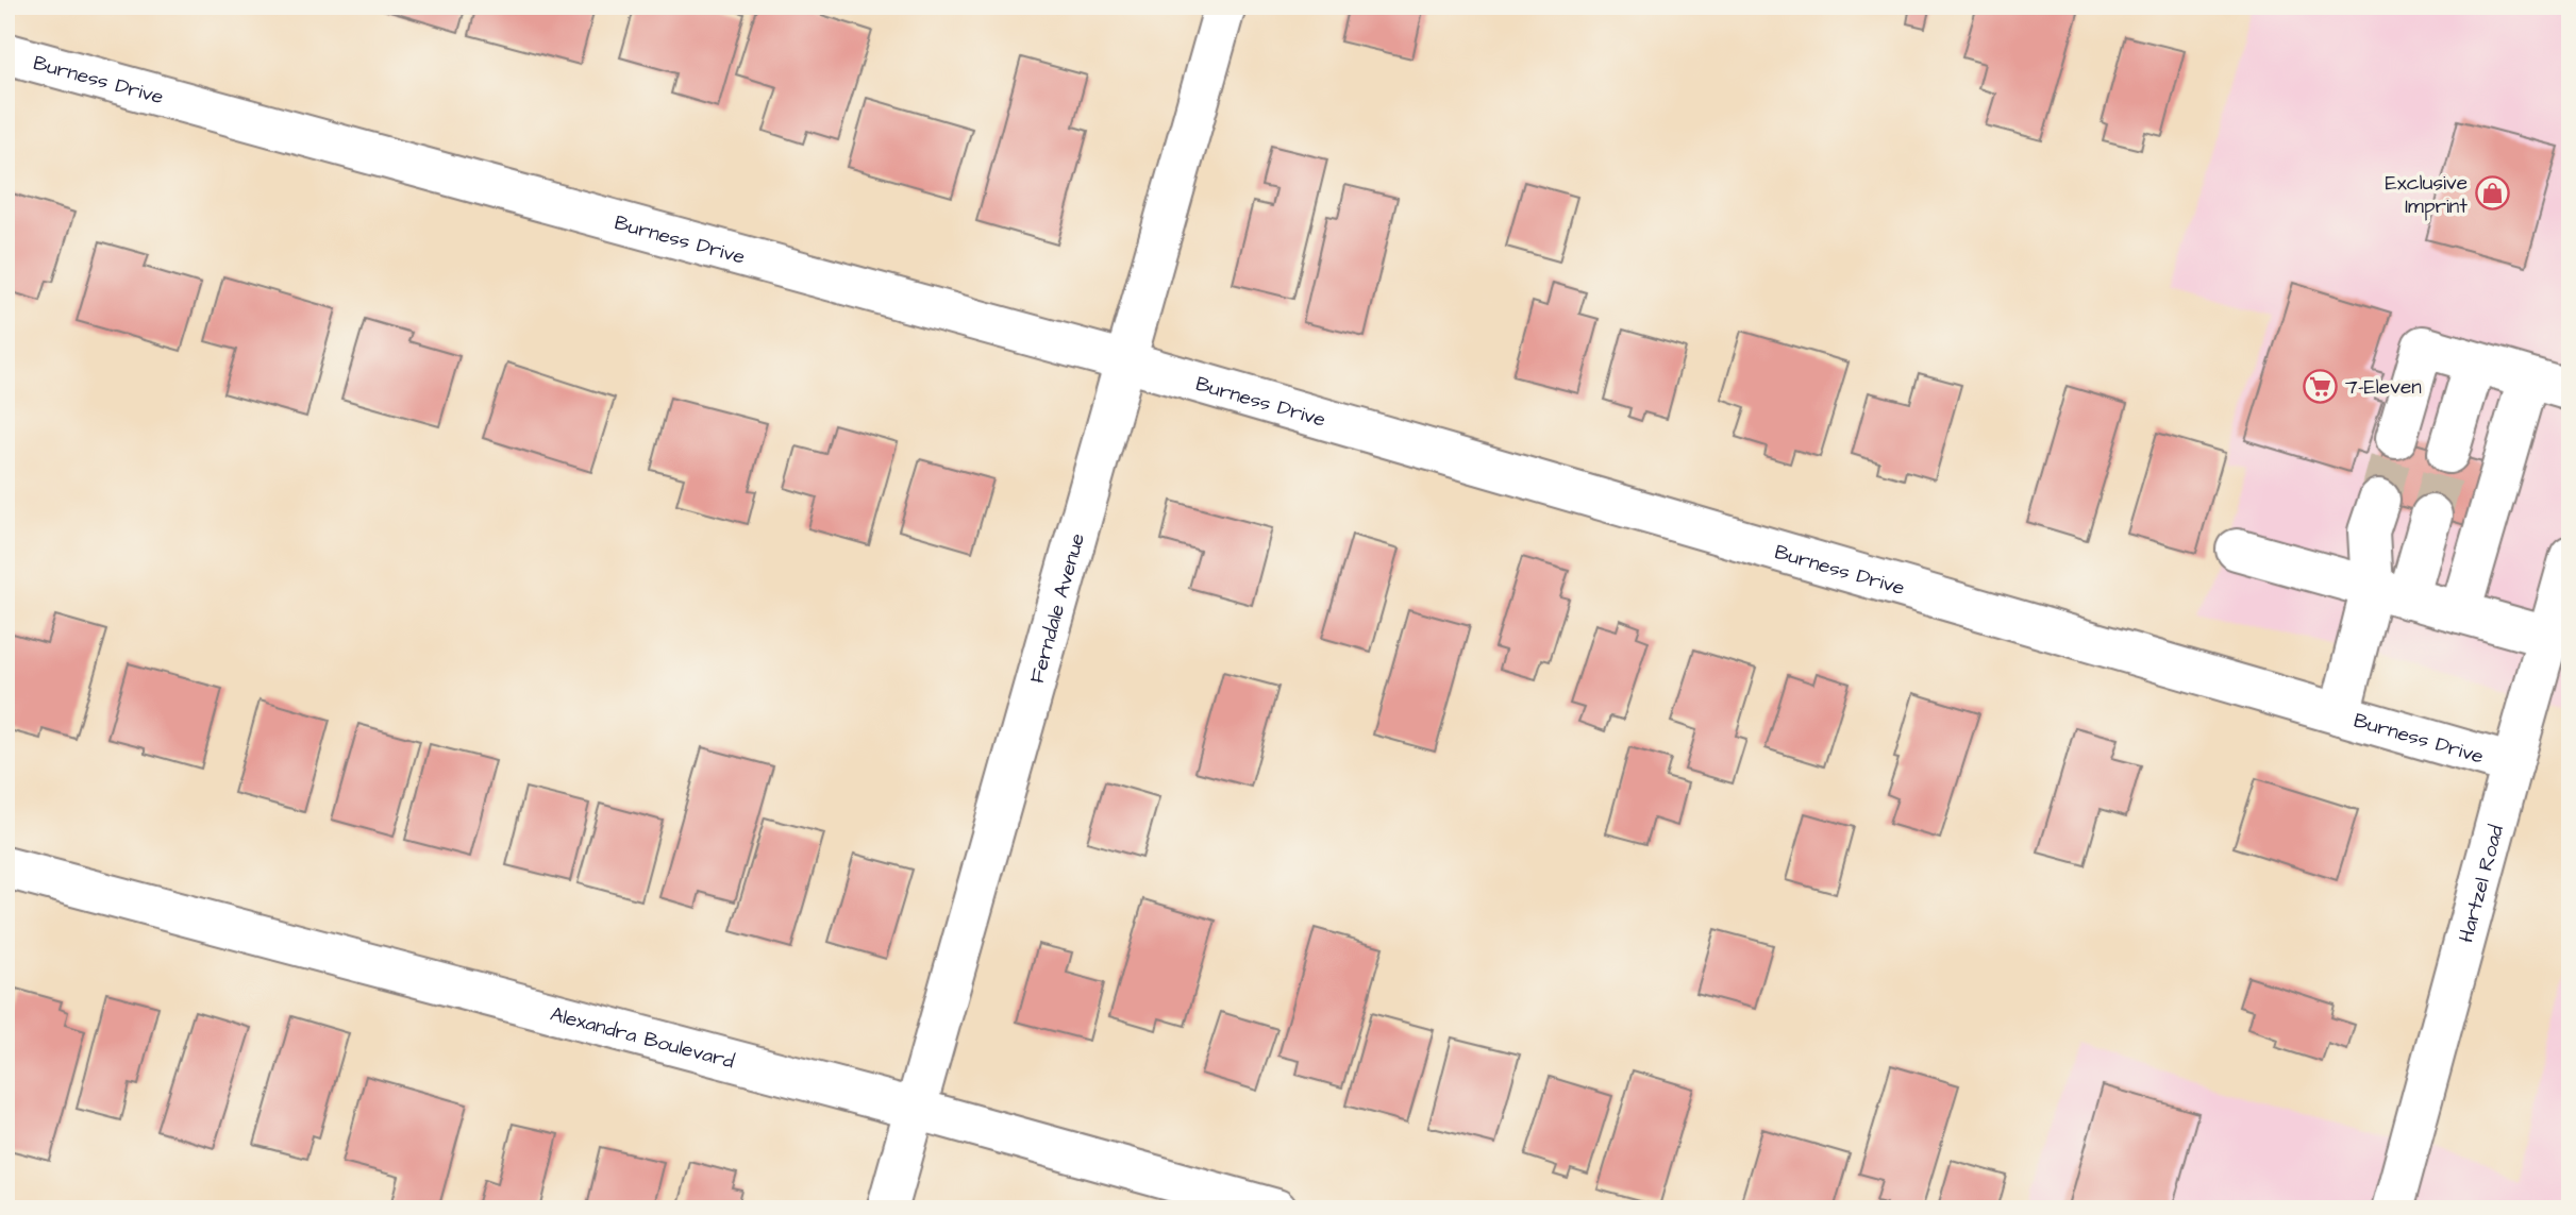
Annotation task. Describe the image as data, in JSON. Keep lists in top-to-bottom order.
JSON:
{
  "streets": {
    "street": [
      "Burness Drive",
      "Ferndale Avenue",
      "Hartzel Road",
      "Alexandra Boulevard"
    ]
  },
  "crossings": [
    ["Burness Drive", "Ferndale Avenue"],
    ["Burness Drive", "Hartzel Road"],
    ["Ferndale Avenue", "Alexandra Boulevard"]
  ],
  "places": {
    "shop": ["Exclusive Imprint"],
    "supermarket": ["7-Eleven"]
  }
}
